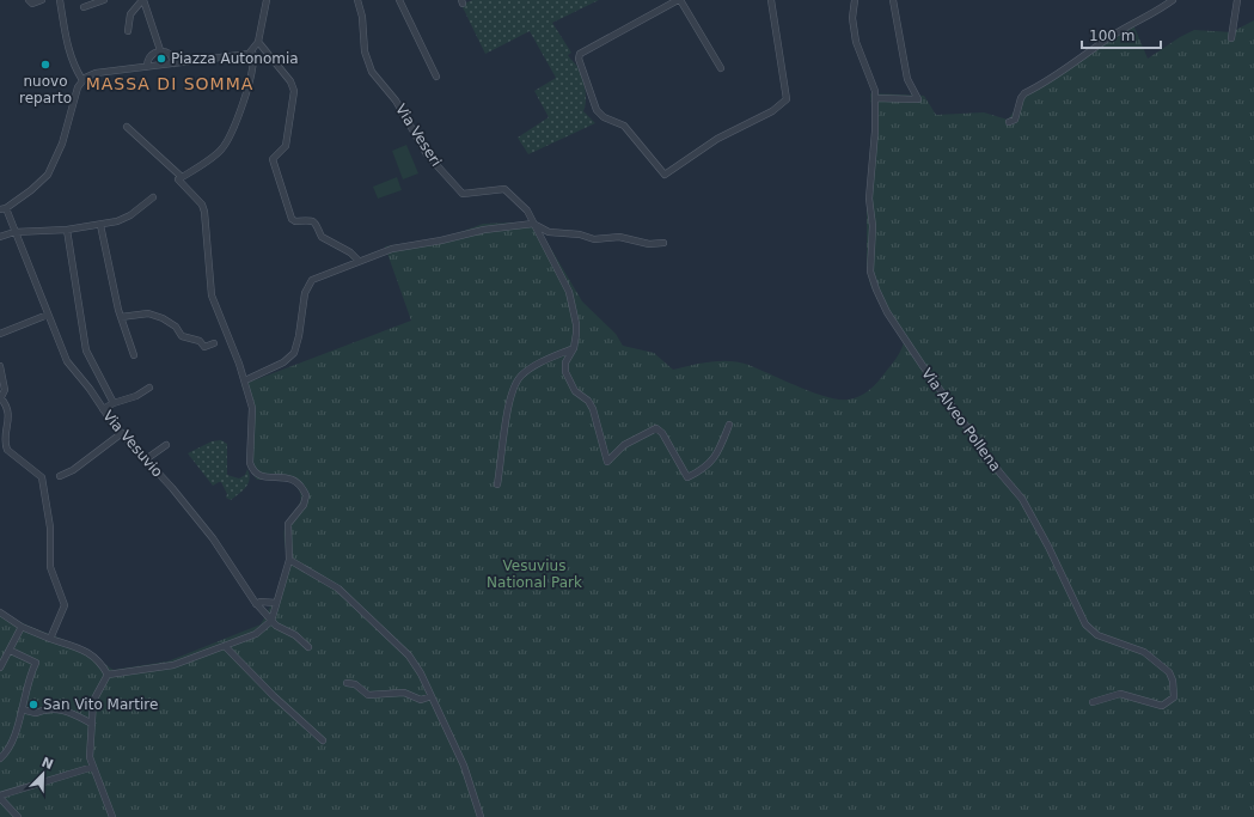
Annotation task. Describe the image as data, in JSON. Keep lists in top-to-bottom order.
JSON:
{
  "streets": {
    "street": ["Via Veseri", "Via Alveo Pollena", "Via Vesuvio"]
  },
  "districts": ["MASSA DI SOMMA"],
  "parks": ["Vesuvius National Park"],
  "places": ["Piazza Autonomia", "nuovo reparto", "San Vito Martire"],
  "scale_bar": "100 m",
  "north": "top right"
}
